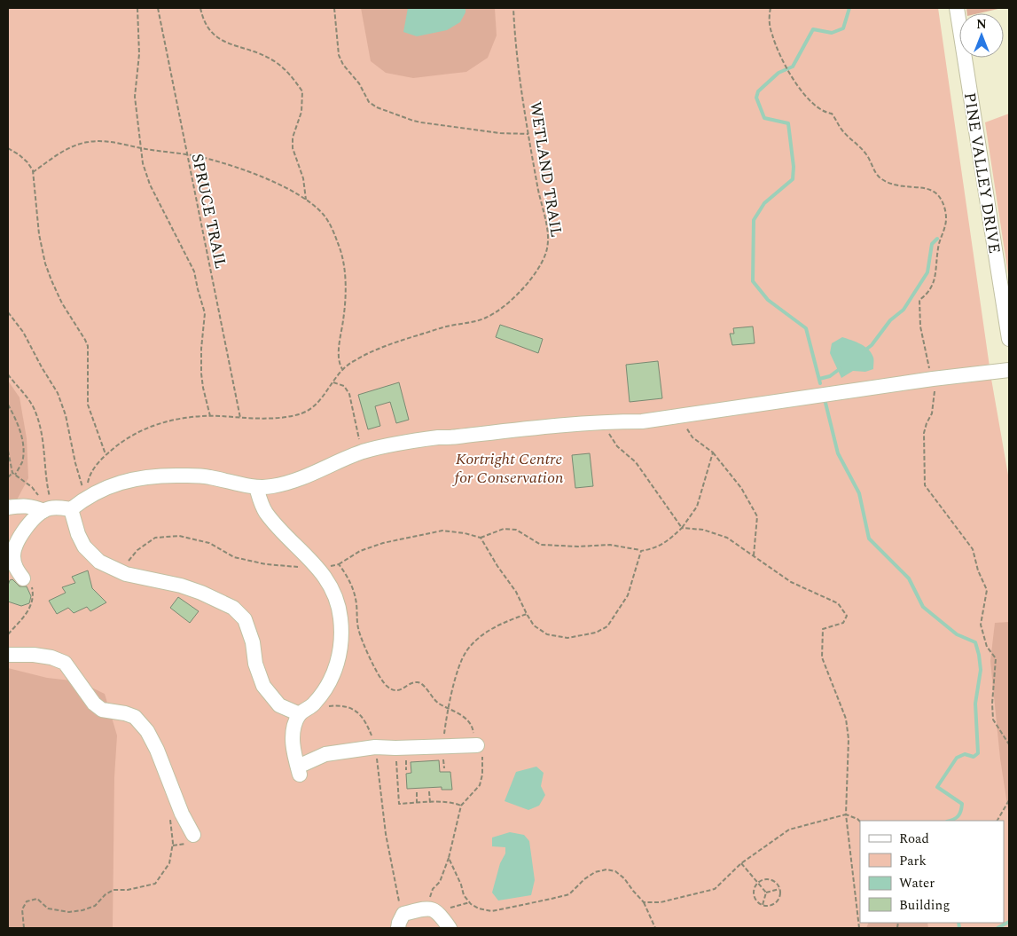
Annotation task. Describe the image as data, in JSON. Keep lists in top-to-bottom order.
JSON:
{
  "streets": {
    "street": ["PINE VALLEY DRIVE"],
    "path": ["WETLAND TRAIL", "SPRUCE TRAIL"]
  },
  "crossings": [
    ["WETLAND TRAIL", "SPRUCE TRAIL"]
  ],
  "parks": ["Kortright Centre for Conservation"],
  "legend": [
    "Road",
    "Park",
    "Water",
    "Building"
  ],
  "north": "top"
}
